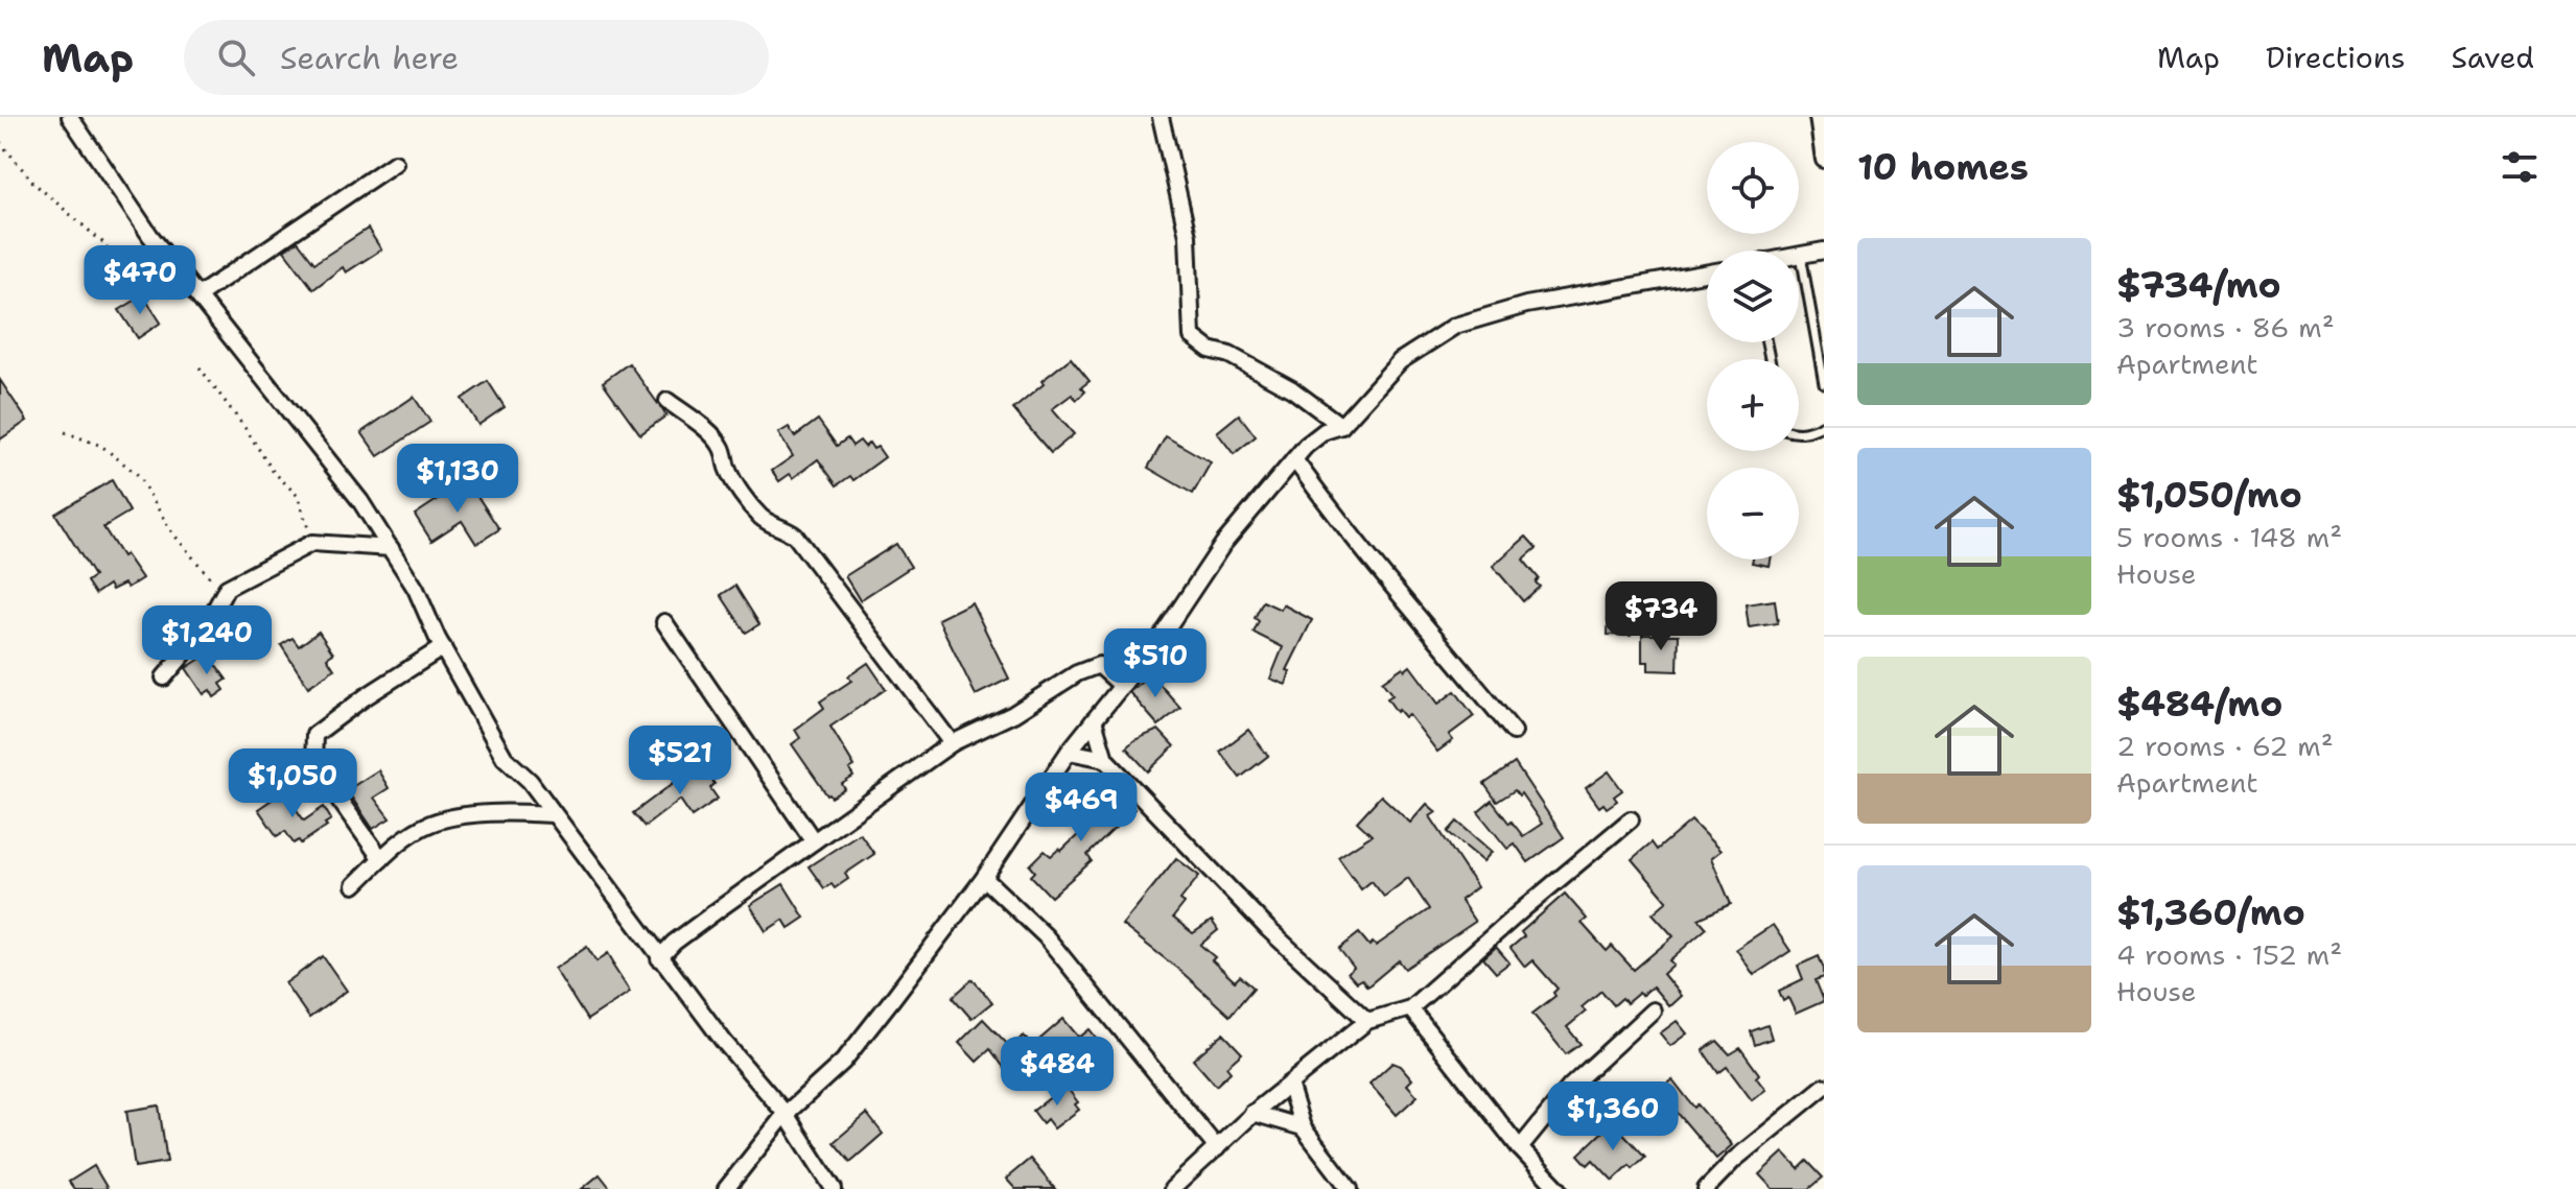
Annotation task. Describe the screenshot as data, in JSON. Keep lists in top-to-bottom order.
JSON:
{
  "page": {
    "header": "Map",
    "search": "Search here",
    "nav": ["Map", "Directions", "Saved"],
    "heading": "10 homes",
    "map_buttons": ["+", "−"],
    "list": [
      {
        "name": "$734/mo",
        "note": "3 rooms · 86 m² · Apartment"
      },
      {
        "name": "$1,050/mo",
        "note": "5 rooms · 148 m² · House"
      },
      {
        "name": "$484/mo",
        "note": "2 rooms · 62 m² · Apartment"
      },
      {
        "name": "$1,360/mo",
        "note": "4 rooms · 152 m² · House"
      }
    ],
    "price": [
      "$470",
      "$1,130",
      "$734",
      "$1,240",
      "$510",
      "$521",
      "$1,050",
      "$469",
      "$484",
      "$1,360"
    ]
  }
}
